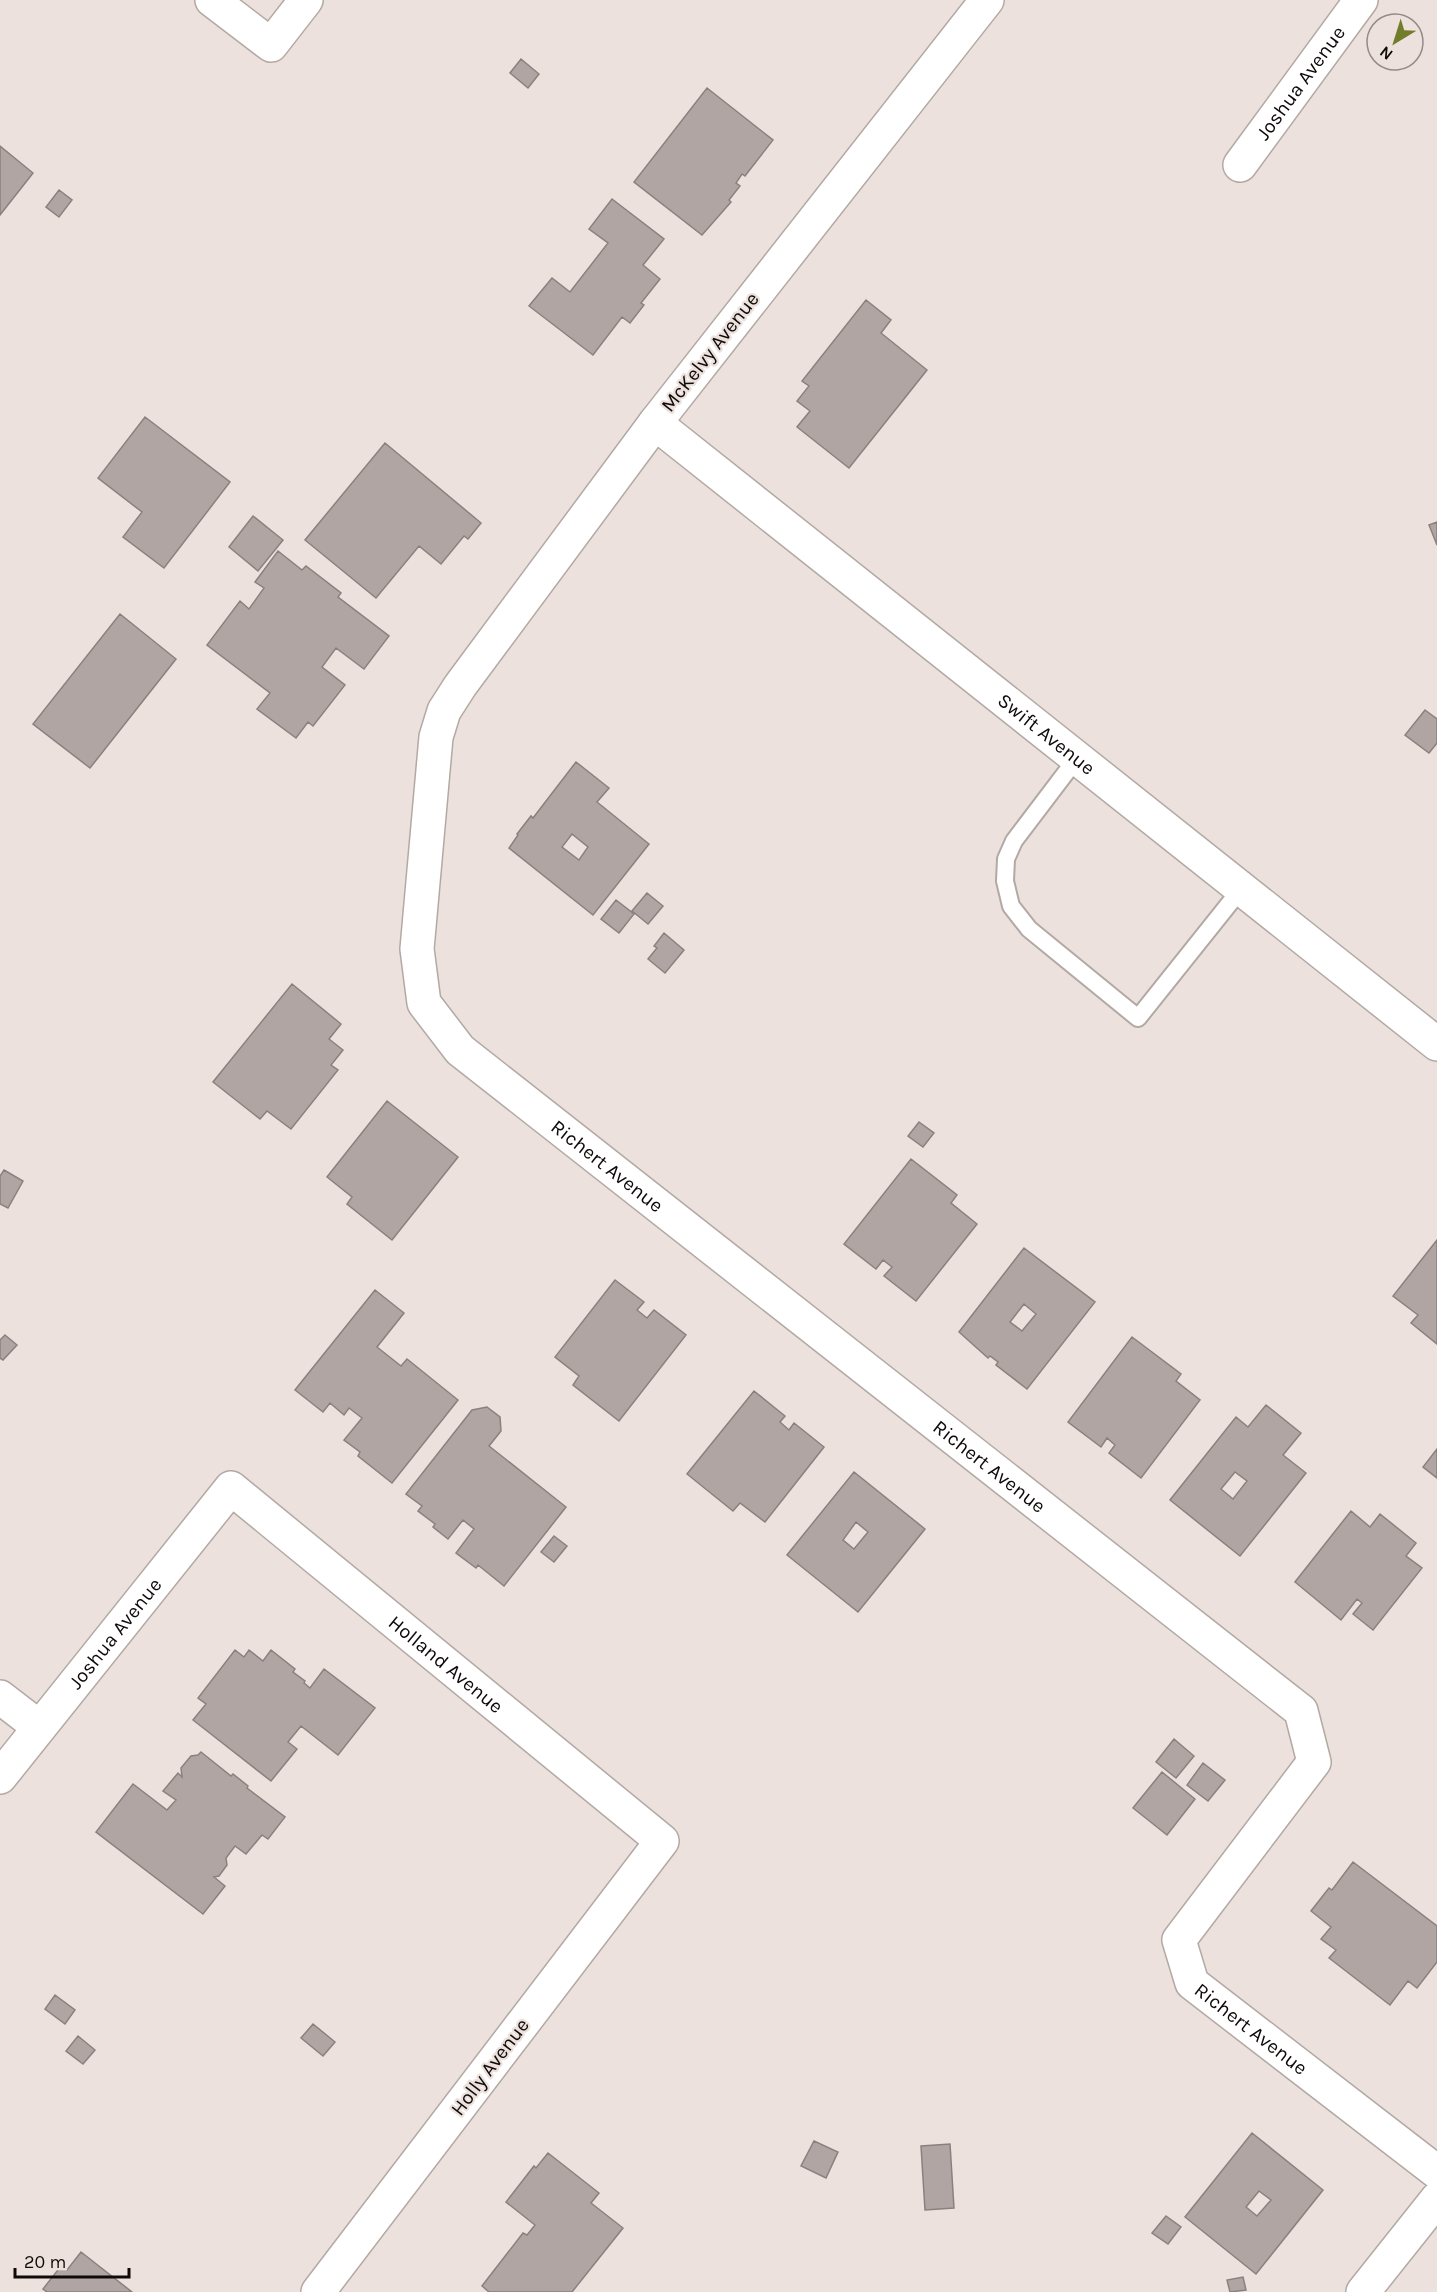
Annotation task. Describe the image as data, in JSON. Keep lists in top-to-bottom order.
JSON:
{
  "streets": {
    "street": [
      "Joshua Avenue",
      "McKelvy Avenue",
      "Swift Avenue",
      "Richert Avenue",
      "Holland Avenue",
      "Holly Avenue"
    ]
  },
  "crossings": [
    ["Joshua Avenue", "Holland Avenue"],
    ["McKelvy Avenue", "Swift Avenue"],
    ["McKelvy Avenue", "Richert Avenue"],
    ["Holland Avenue", "Holly Avenue"]
  ],
  "scale_bar": "20 m",
  "north": "bottom left"
}
